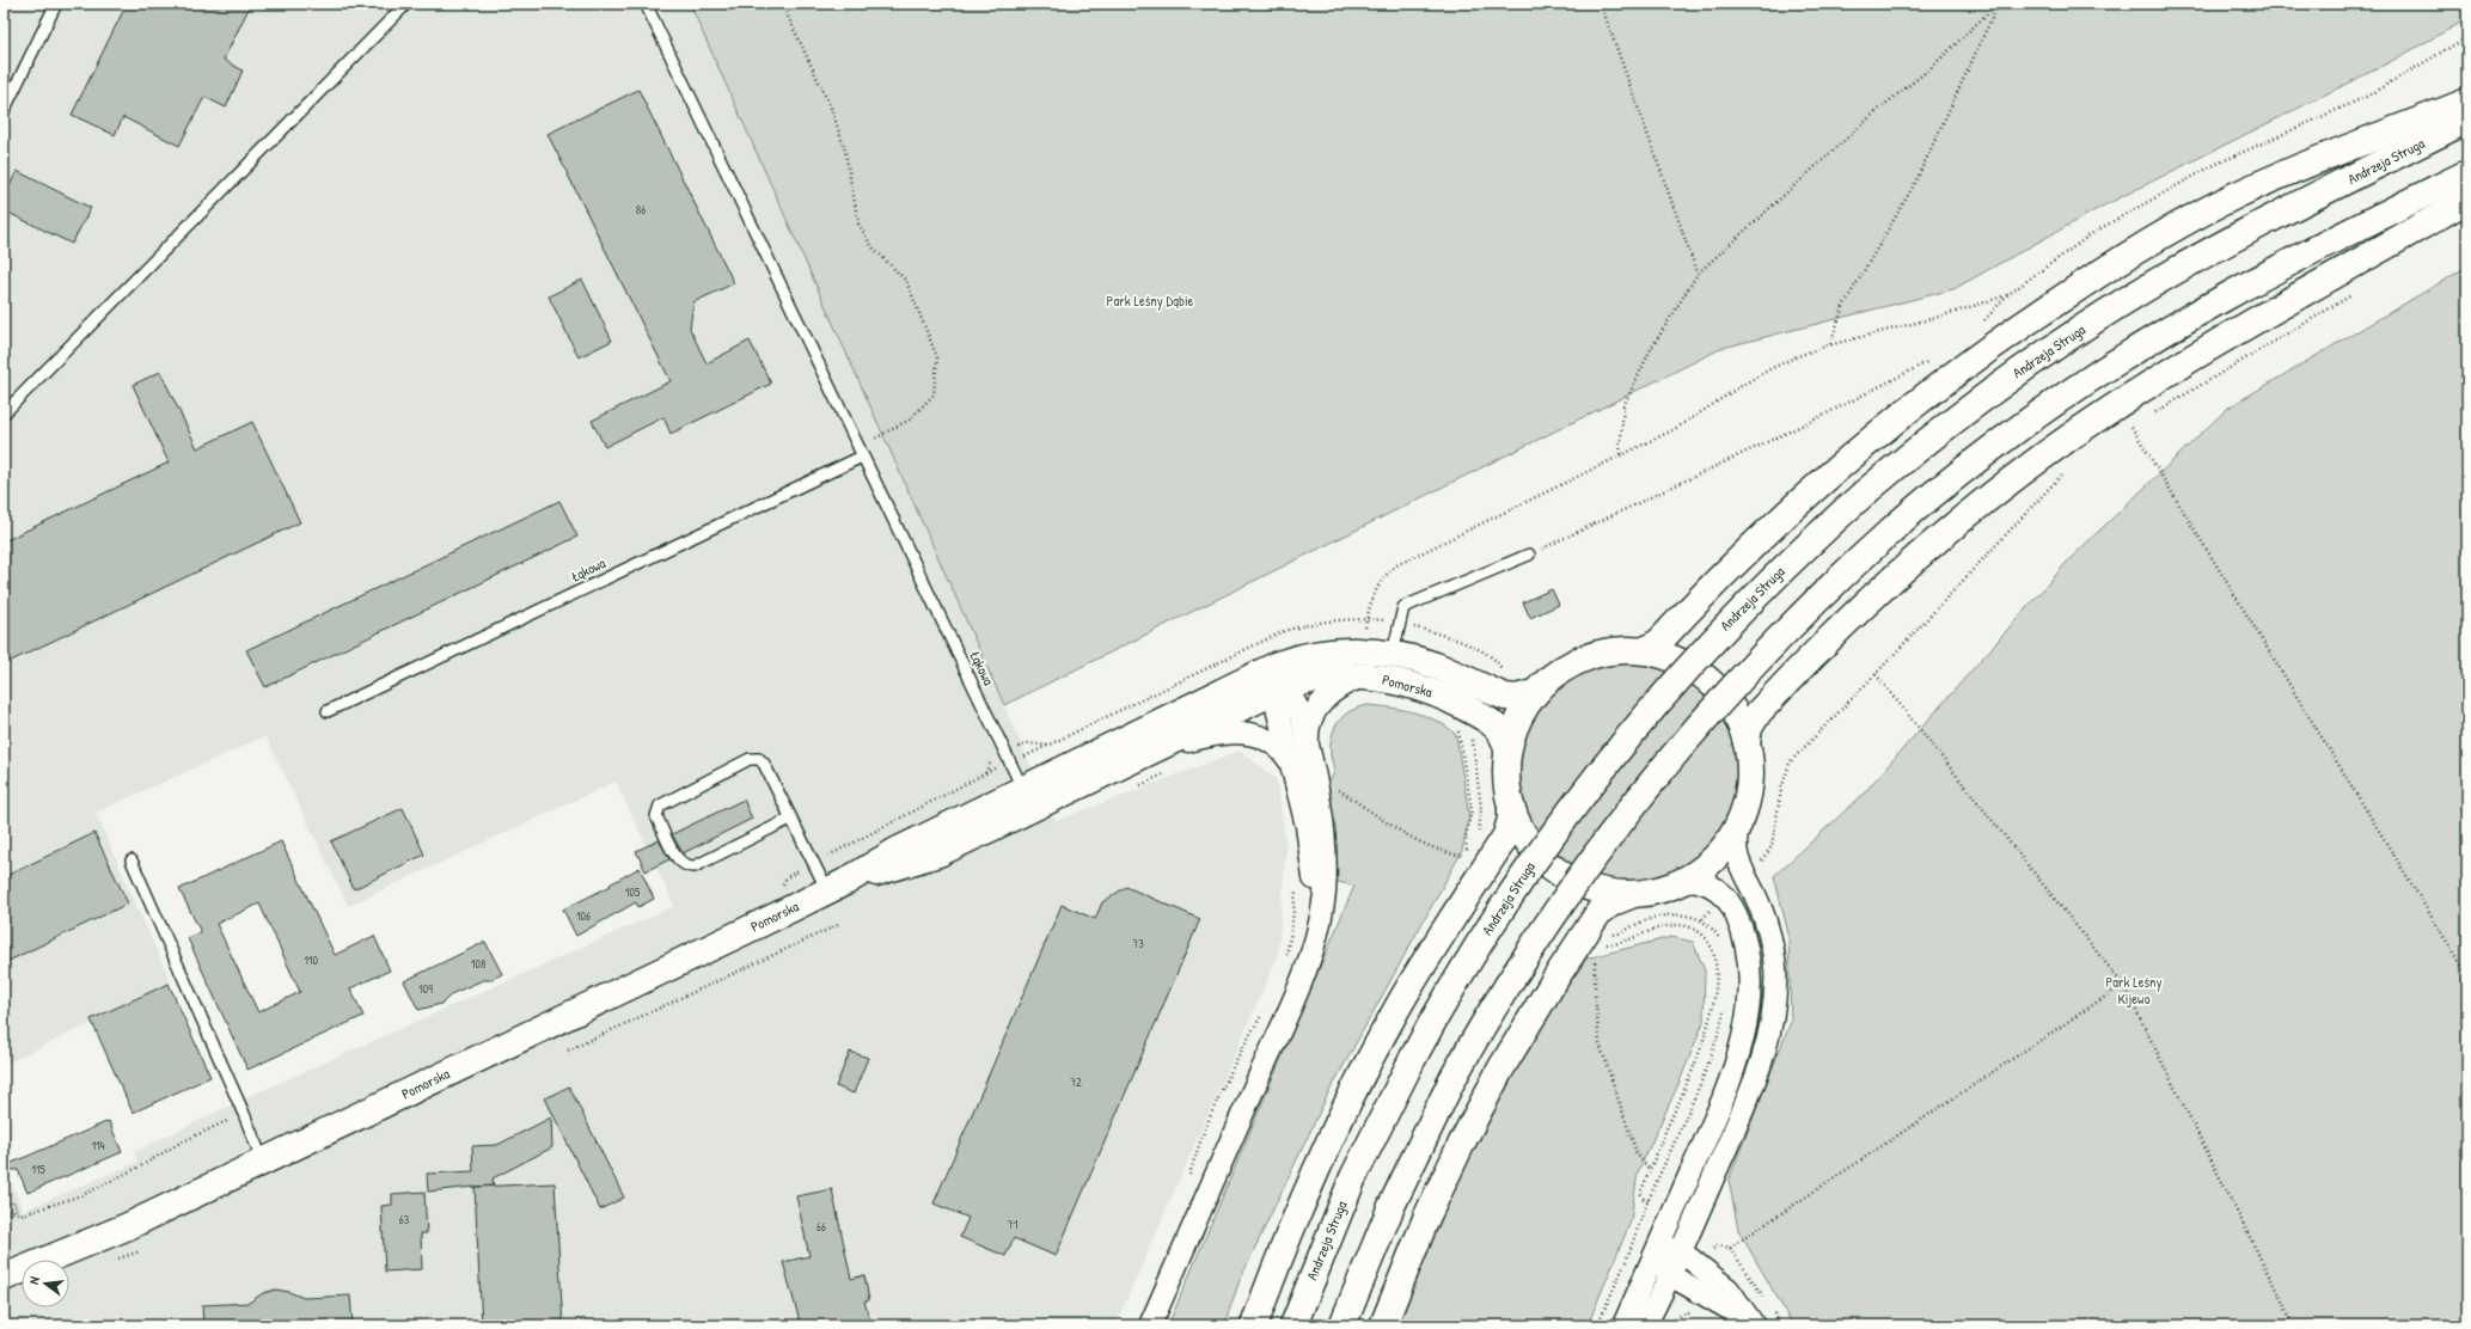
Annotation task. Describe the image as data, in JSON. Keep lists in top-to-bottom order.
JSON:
{
  "streets": {
    "main road": ["Andrzeja Struga", "Pomorska"],
    "lane": ["Łąkowa"]
  },
  "crossings": [
    ["Łąkowa", "Pomorska"]
  ],
  "parks": ["Park Leśny Dąbie", "Park Leśny Kijewo"],
  "house_numbers": [
    "86",
    "105",
    "106",
    "73",
    "110",
    "108",
    "109",
    "72",
    "114",
    "115",
    "63",
    "71",
    "66"
  ],
  "north": "left"
}
